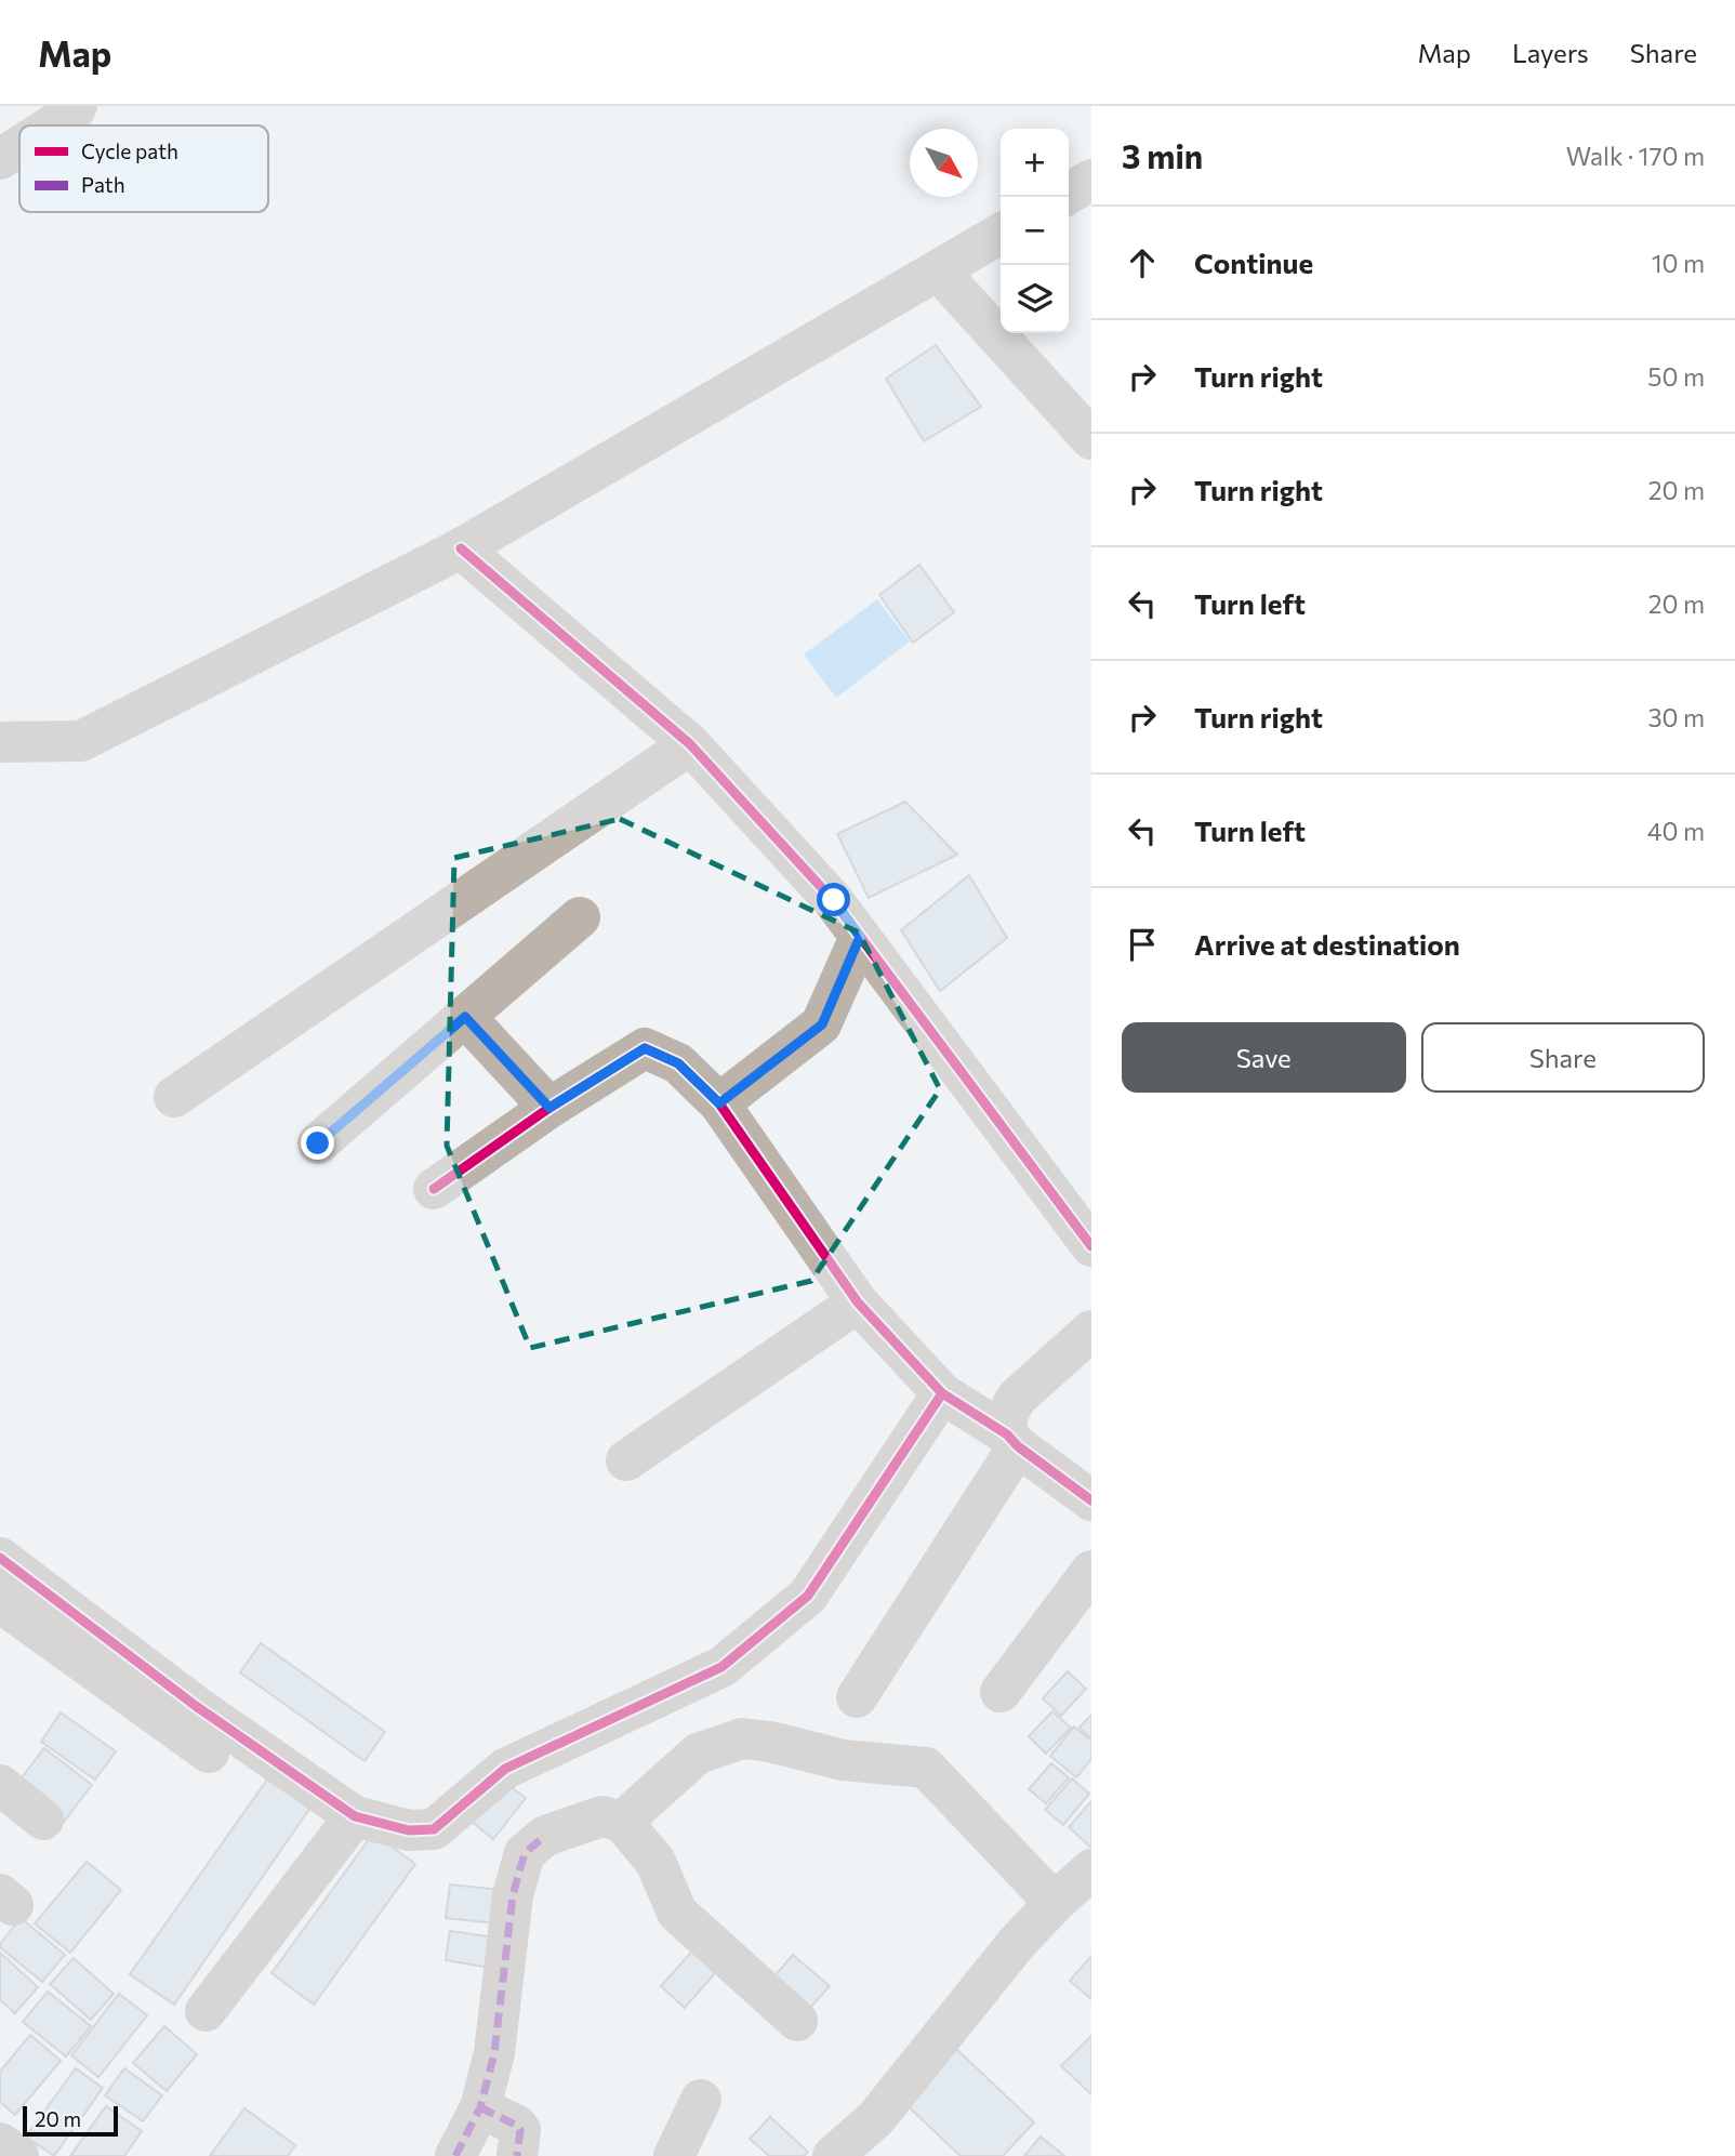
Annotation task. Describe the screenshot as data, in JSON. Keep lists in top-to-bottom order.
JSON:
{
  "legend": ["Cycle path", "Path"],
  "scale_bar": "20 m",
  "north": "bottom right",
  "page": {
    "header": "Map",
    "nav": ["Map", "Layers", "Share"],
    "heading": ["3 min", "Walk · 170 m"],
    "map_buttons": ["+", "−"],
    "list": [
      ["Continue", "10 m"],
      ["Turn right", "50 m"],
      ["Turn right", "20 m"],
      ["Turn left", "20 m"],
      ["Turn right", "30 m"],
      ["Turn left", "40 m"],
      "Arrive at destination"
    ],
    "buttons": ["Save", "Share"],
    "scale": "20 m"
  }
}
